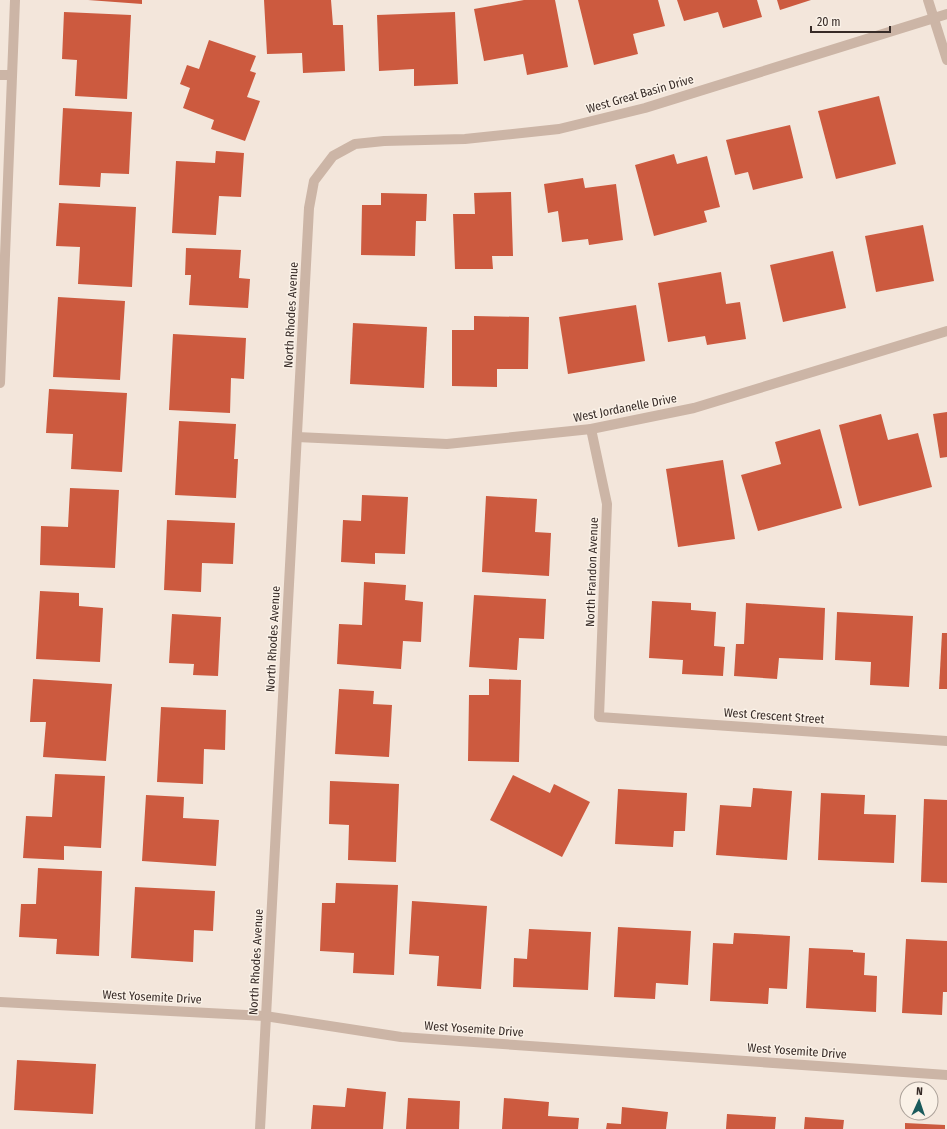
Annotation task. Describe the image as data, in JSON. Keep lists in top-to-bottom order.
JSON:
{
  "streets": {
    "street": [
      "West Great Basin Drive",
      "North Rhodes Avenue",
      "West Jordanelle Drive",
      "North Frandon Avenue",
      "West Crescent Street",
      "West Yosemite Drive"
    ]
  },
  "crossings": [
    ["West Great Basin Drive", "North Rhodes Avenue"],
    ["North Rhodes Avenue", "West Jordanelle Drive"],
    ["North Rhodes Avenue", "West Yosemite Drive"],
    ["West Jordanelle Drive", "North Frandon Avenue"],
    ["North Frandon Avenue", "West Crescent Street"]
  ],
  "scale_bar": "20 m",
  "north": "top"
}
